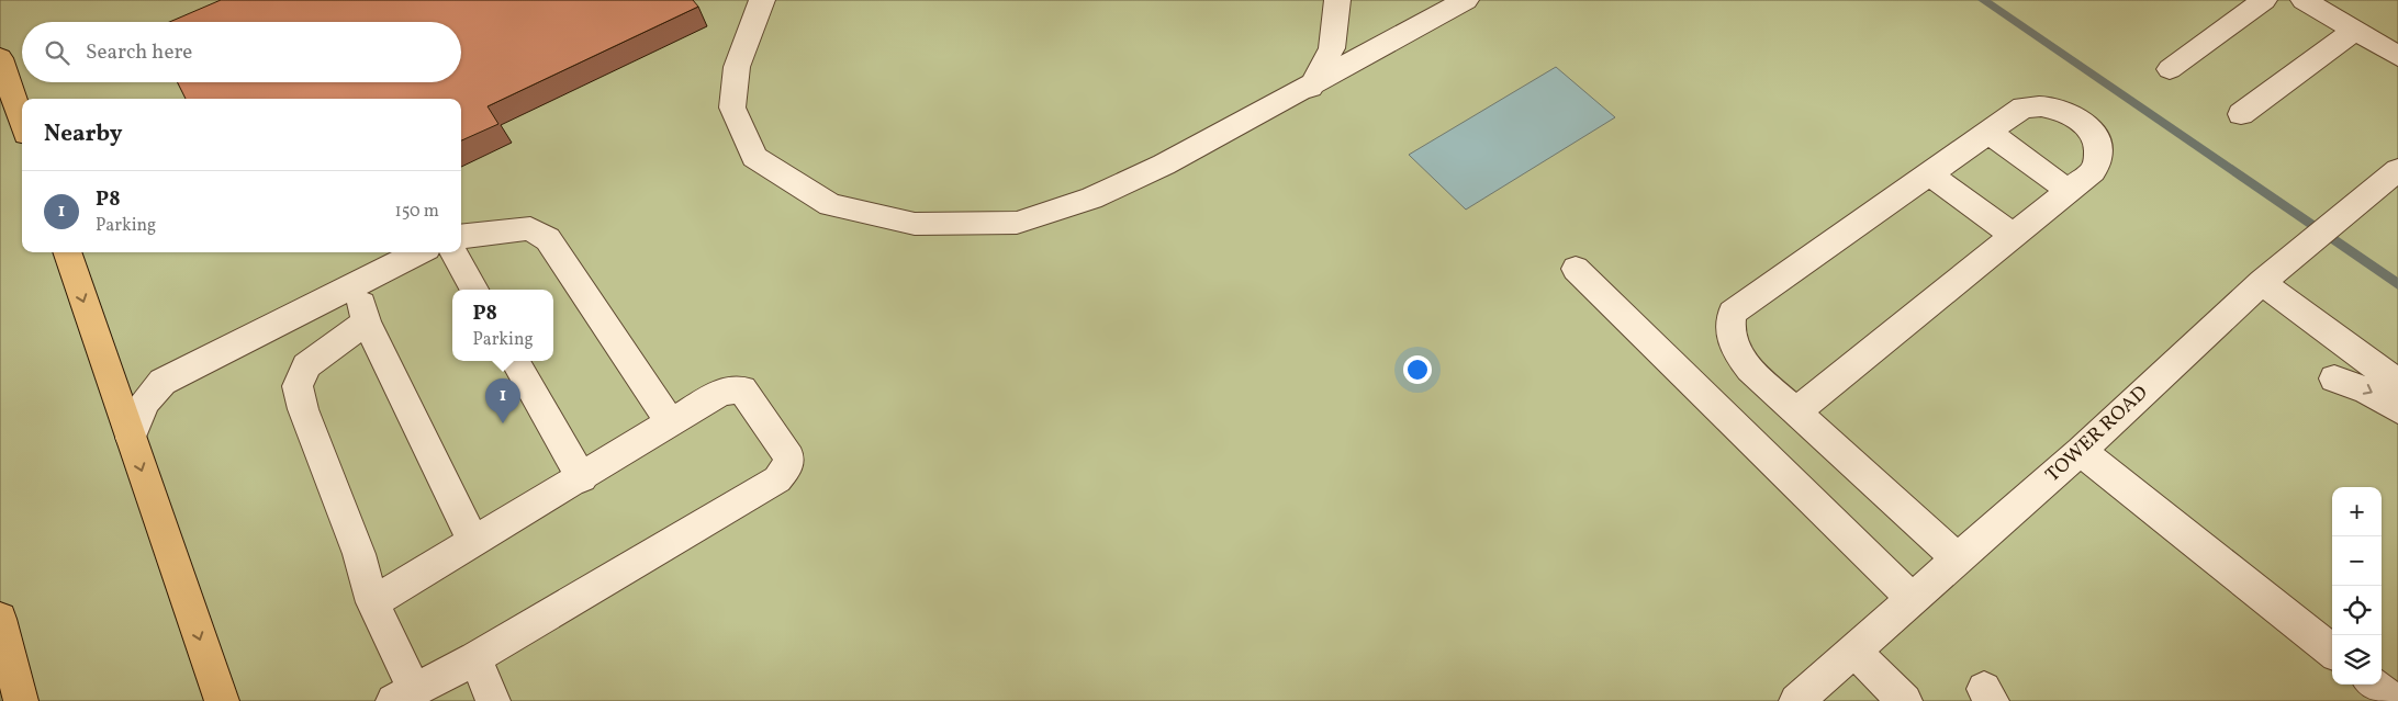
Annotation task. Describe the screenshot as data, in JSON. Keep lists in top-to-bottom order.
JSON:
{
  "streets": {
    "street": ["TOWER ROAD"]
  },
  "page": {
    "search": "Search here",
    "heading": "Nearby",
    "list": [
      {
        "mark": "1",
        "name": "P8",
        "note": "Parking",
        "value": "150 m"
      }
    ],
    "popup": ["P8", "Parking"],
    "pins": "1",
    "map_buttons": ["+", "−"]
  }
}
